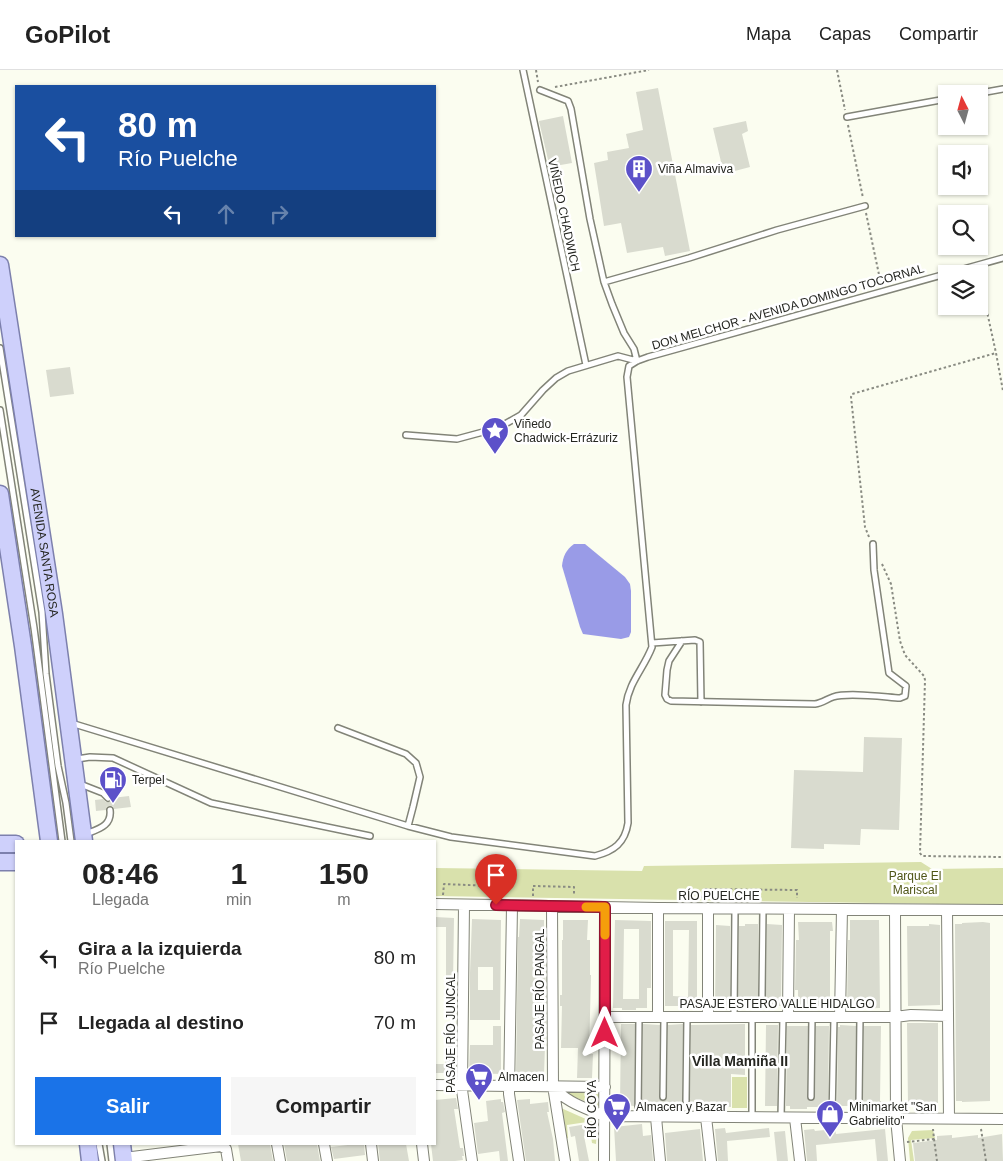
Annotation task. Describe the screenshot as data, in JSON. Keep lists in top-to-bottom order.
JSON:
{
  "streets": {
    "main road": ["AVENIDA SANTA ROSA"],
    "street": [
      "RÍO PUELCHE",
      "PASAJE RÍO PANGAL",
      "PASAJE ESTERO VALLE HIDALGO",
      "PASAJE RÍO JUNCAL",
      "RÍO COYA"
    ],
    "lane": ["VIÑEDO CHADWICH", "DON MELCHOR - AVENIDA DOMINGO TOCORNAL"]
  },
  "crossings": [
    ["RÍO PUELCHE", "PASAJE RÍO PANGAL"],
    ["RÍO PUELCHE", "PASAJE RÍO JUNCAL"],
    ["RÍO PUELCHE", "RÍO COYA"],
    ["PASAJE ESTERO VALLE HIDALGO", "RÍO COYA"]
  ],
  "districts": ["Villa Mamiña II"],
  "parks": ["Parque El Mariscal"],
  "places": {
    "building": ["Viña Almaviva"],
    "place": ["Viñedo Chadwick-Errázuriz"],
    "fuel station": ["Terpel"],
    "supermarket": ["Almacen", "Almacen y Bazar"],
    "shop": ["Minimarket \"San Gabrielito\""]
  },
  "north": "top",
  "page": {
    "header": "GoPilot",
    "nav": ["Mapa", "Capas", "Compartir"],
    "turn": ["80 m", "Río Puelche"],
    "eta": [
      "08:46",
      "Llegada",
      "1",
      "min",
      "150",
      "m"
    ],
    "list": [
      {
        "name": "Gira a la izquierda",
        "note": "Río Puelche",
        "value": "80 m"
      },
      {
        "name": "Llegada al destino",
        "value": "70 m"
      }
    ],
    "buttons": ["Salir", "Compartir"]
  }
}
